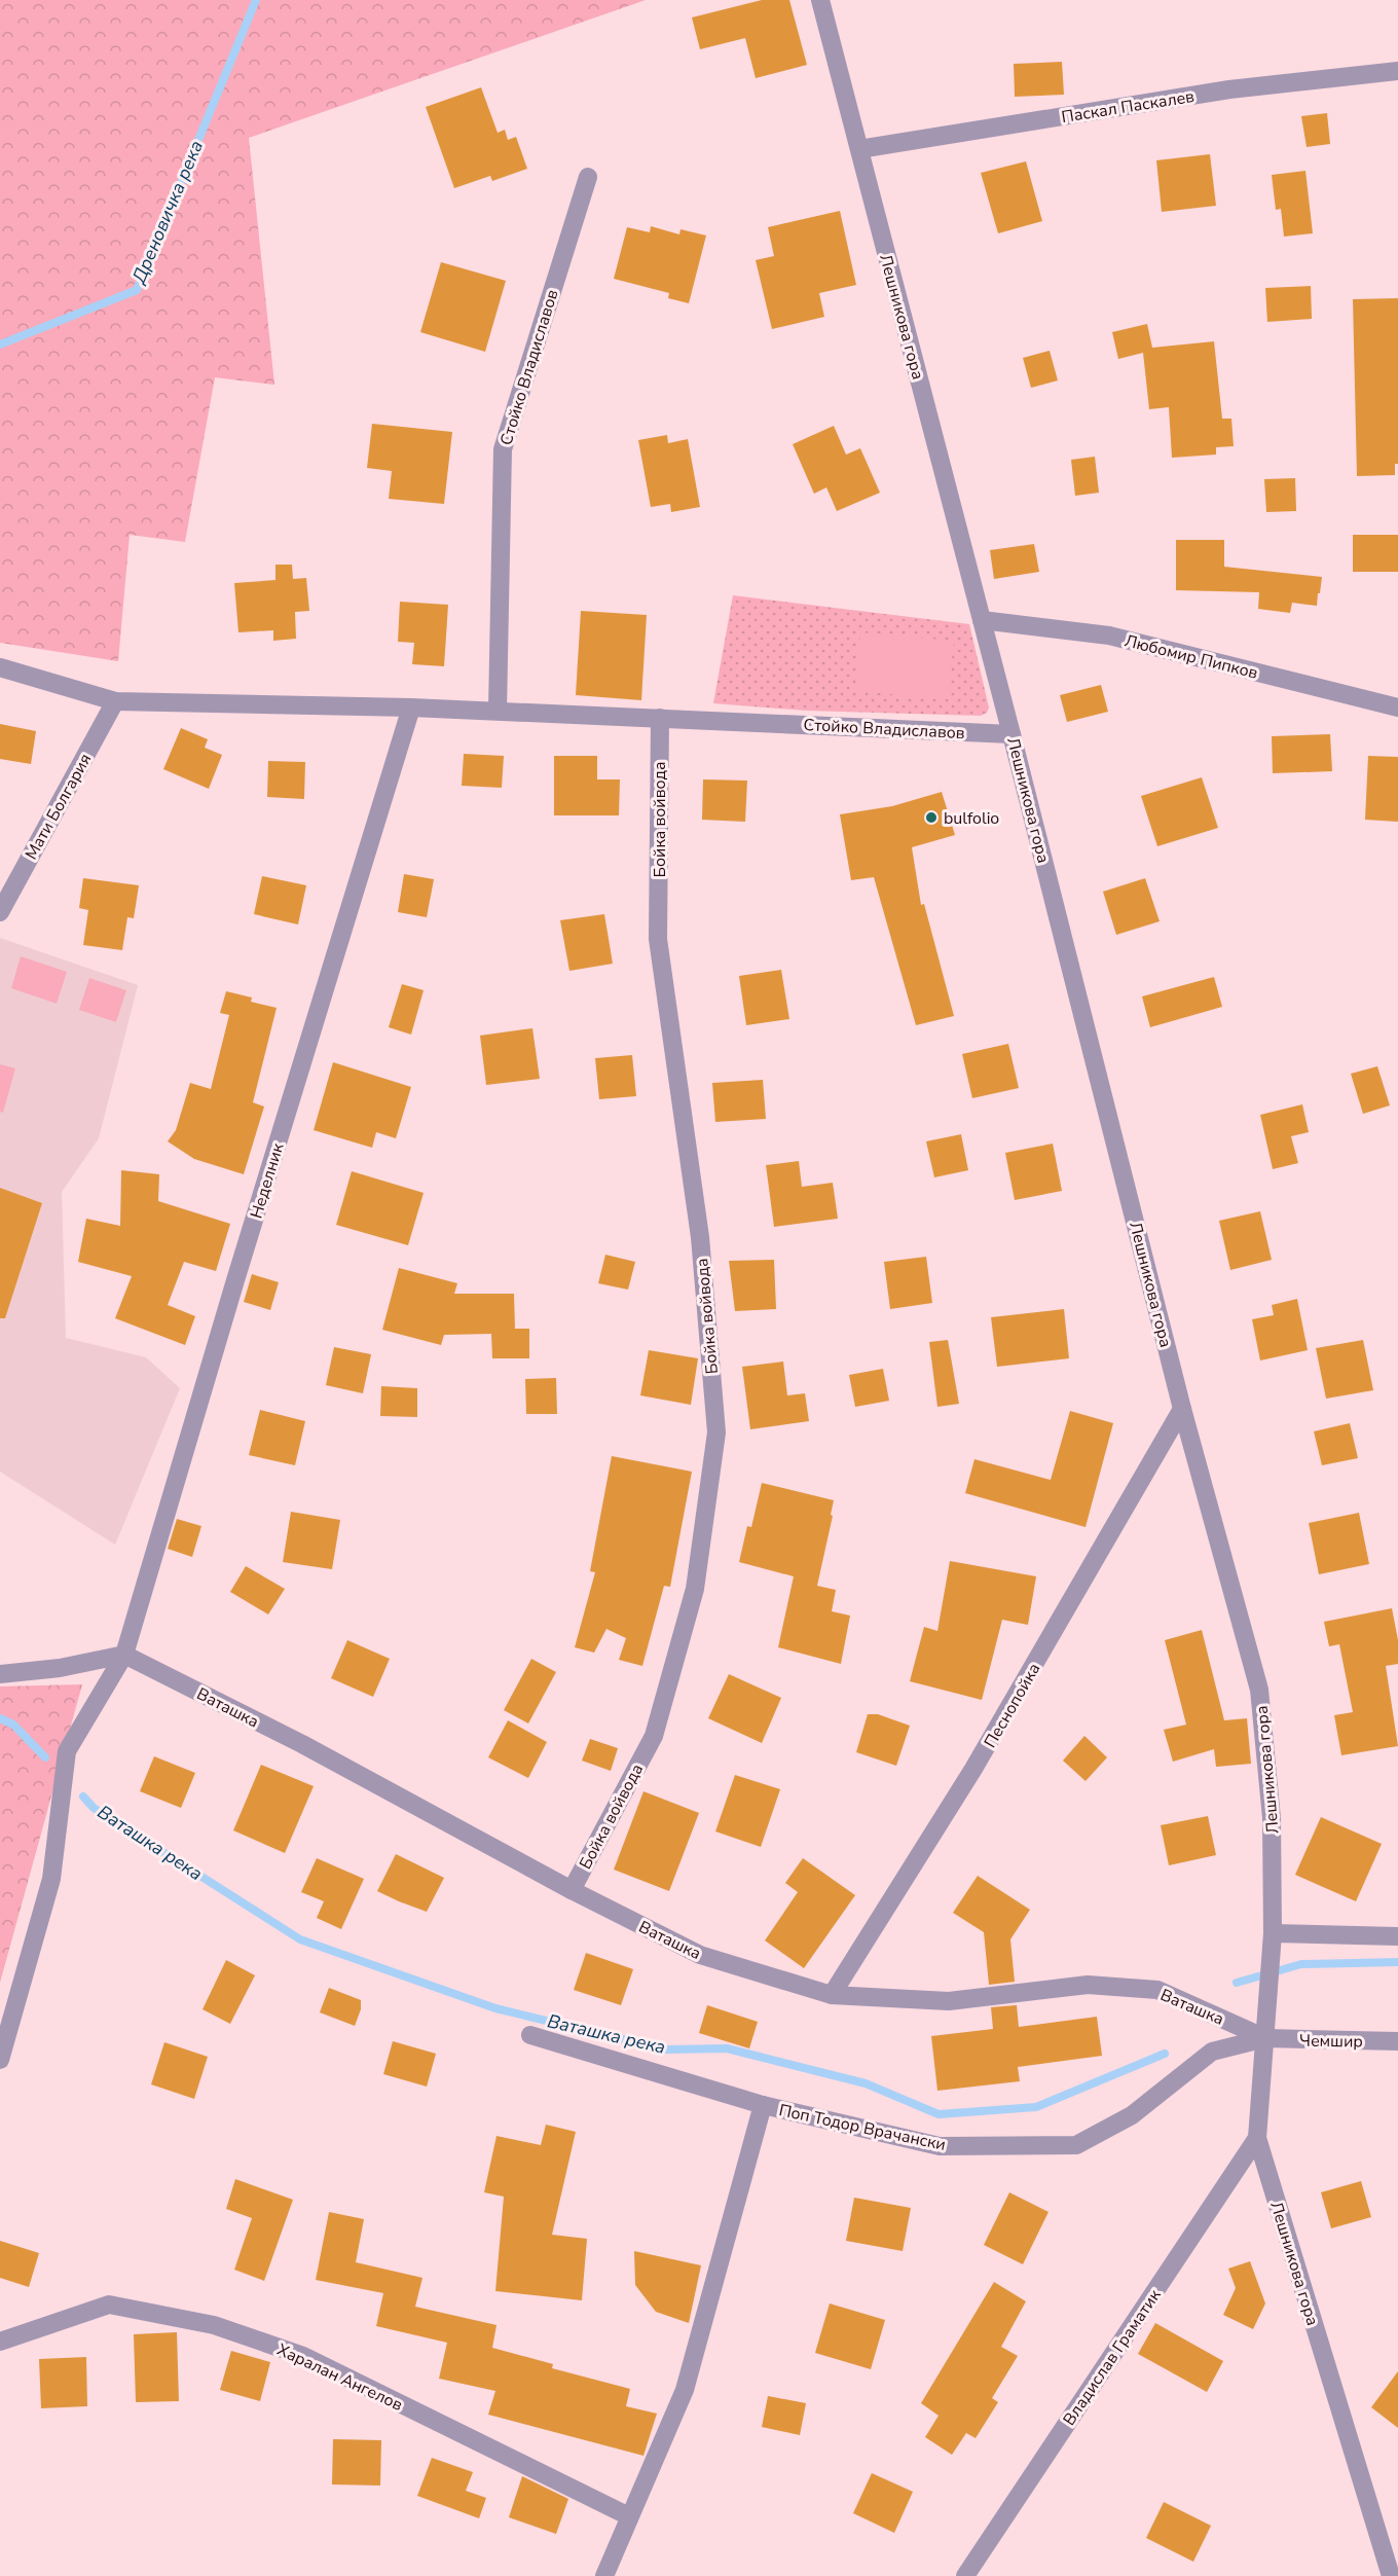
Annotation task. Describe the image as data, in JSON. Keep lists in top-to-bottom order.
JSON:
{
  "streets": {
    "street": [
      "Паскал Паскалев",
      "Лешникова гора",
      "Стойко Владиславов",
      "Любомир Пипков",
      "Мати Болгария",
      "Бойка войвода",
      "Неделник",
      "Песнопойка",
      "Ваташка",
      "Чемшир",
      "Поп Тодор Врачански",
      "Владислав Граматик",
      "Харалан Ангелов"
    ]
  },
  "crossings": [
    ["Паскал Паскалев", "Лешникова гора"],
    ["Лешникова гора", "Стойко Владиславов"],
    ["Лешникова гора", "Любомир Пипков"],
    ["Лешникова гора", "Песнопойка"],
    ["Лешникова гора", "Ваташка"],
    ["Лешникова гора", "Чемшир"],
    ["Лешникова гора", "Поп Тодор Врачански"],
    ["Лешникова гора", "Владислав Граматик"],
    ["Стойко Владиславов", "Мати Болгария"],
    ["Стойко Владиславов", "Бойка войвода"],
    ["Стойко Владиславов", "Неделник"],
    ["Бойка войвода", "Ваташка"],
    ["Неделник", "Ваташка"],
    ["Песнопойка", "Ваташка"],
    ["Ваташка", "Чемшир"],
    ["Ваташка", "Поп Тодор Врачански"],
    ["Чемшир", "Поп Тодор Врачански"],
    ["Поп Тодор Врачански", "Харалан Ангелов"]
  ],
  "water": ["Дреновичка река", "Ваташка река"],
  "places": ["bulfolio"]
}
